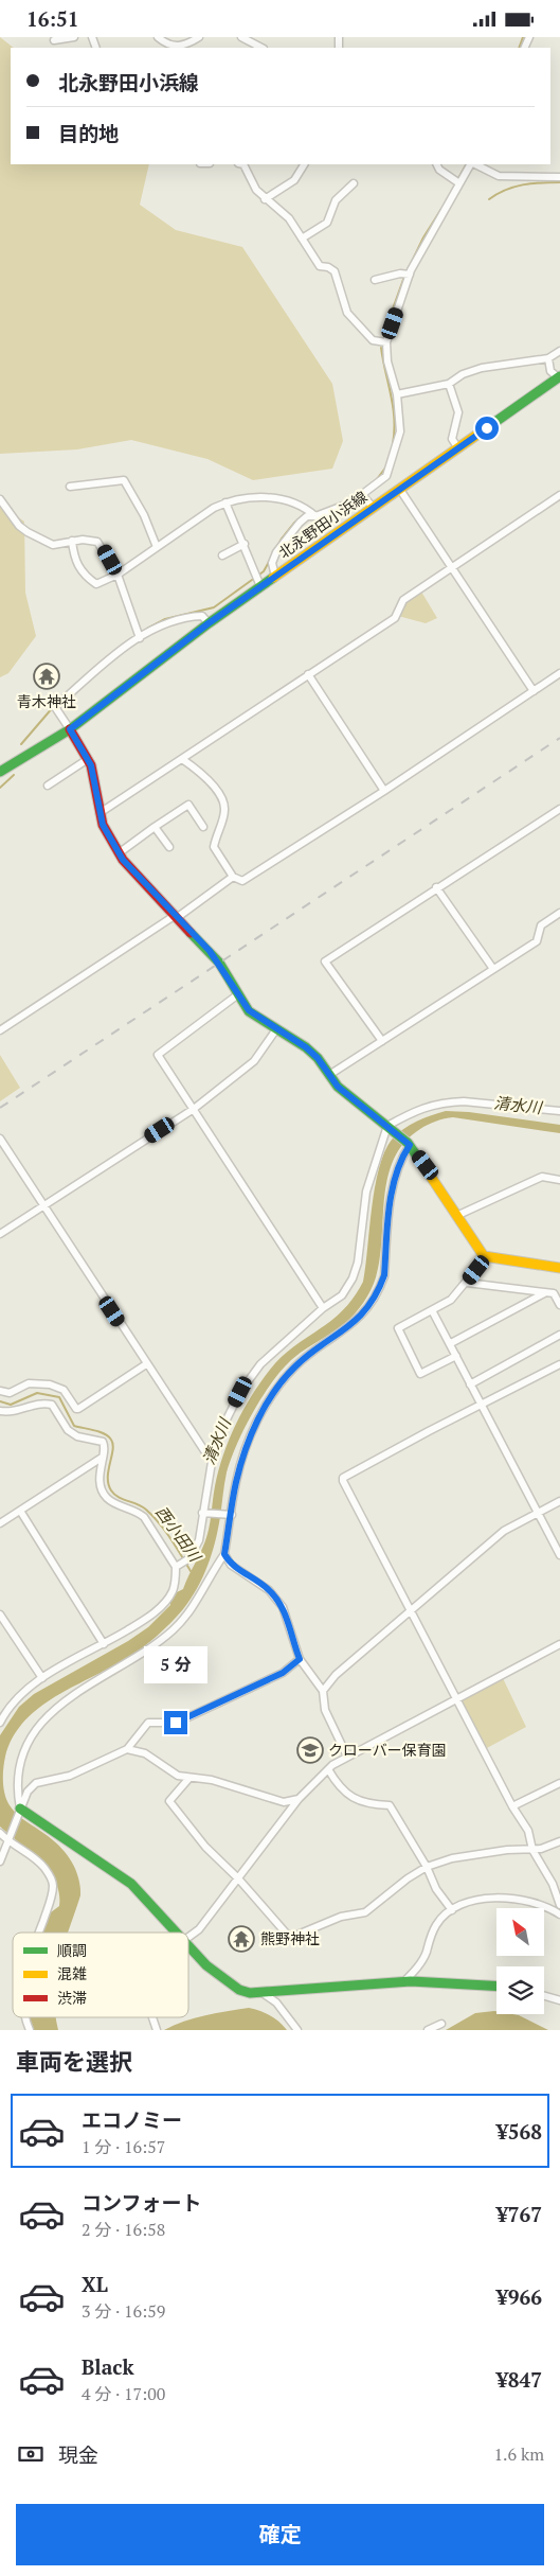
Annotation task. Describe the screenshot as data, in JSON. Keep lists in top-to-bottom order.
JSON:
{
  "streets": {
    "street": ["北永野田小浜線"]
  },
  "water": ["清水川", "西小田川"],
  "places": {
    "temple": ["青木神社", "熊野神社"],
    "school or university": ["クローバー保育園"]
  },
  "legend": ["順調", "混雑", "渋滞"],
  "north": "top left",
  "page": {
    "status": "16:51",
    "banner": ["北永野田小浜線", "目的地"],
    "bubble": "5 分",
    "heading": "車両を選択",
    "list": [
      {
        "name": "エコノミー",
        "note": "1 分 · 16:57",
        "value": "¥568"
      },
      {
        "name": "コンフォート",
        "note": "2 分 · 16:58",
        "value": "¥767"
      },
      {
        "name": "XL",
        "note": "3 分 · 16:59",
        "value": "¥966"
      },
      {
        "name": "Black",
        "note": "4 分 · 17:00",
        "value": "¥847"
      }
    ],
    "pay": ["現金", "1.6 km"],
    "buttons": "確定"
  }
}
